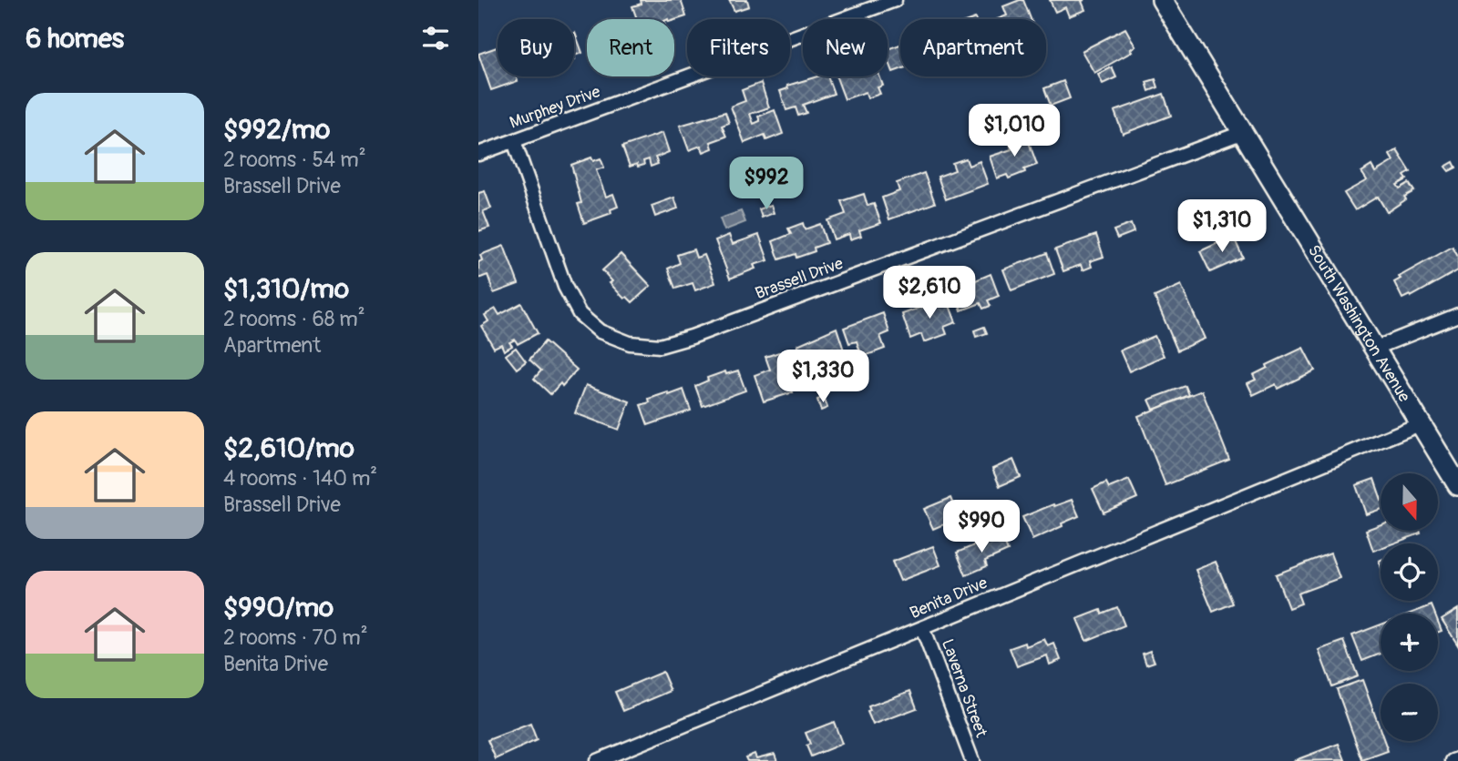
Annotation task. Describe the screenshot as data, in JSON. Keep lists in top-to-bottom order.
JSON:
{
  "streets": {
    "street": [
      "Murphey Drive",
      "Brassell Drive",
      "South Washington Avenue",
      "Benita Drive",
      "Laverna Street"
    ]
  },
  "crossings": [
    ["Murphey Drive", "Brassell Drive"],
    ["Brassell Drive", "South Washington Avenue"],
    ["South Washington Avenue", "Benita Drive"],
    ["Benita Drive", "Laverna Street"]
  ],
  "north": "bottom",
  "page": {
    "heading": "6 homes",
    "chip": [
      "Buy",
      "Rent",
      "Filters",
      "New",
      "Apartment"
    ],
    "list": [
      {
        "name": "$992/mo",
        "note": "2 rooms · 54 m² · Brassell Drive"
      },
      {
        "name": "$1,310/mo",
        "note": "2 rooms · 68 m² · Apartment"
      },
      {
        "name": "$2,610/mo",
        "note": "4 rooms · 140 m² · Brassell Drive"
      },
      {
        "name": "$990/mo",
        "note": "2 rooms · 70 m² · Benita Drive"
      }
    ],
    "price": [
      "$1,010",
      "$992",
      "$1,310",
      "$2,610",
      "$1,330",
      "$990"
    ],
    "map_buttons": ["+", "−"]
  }
}
